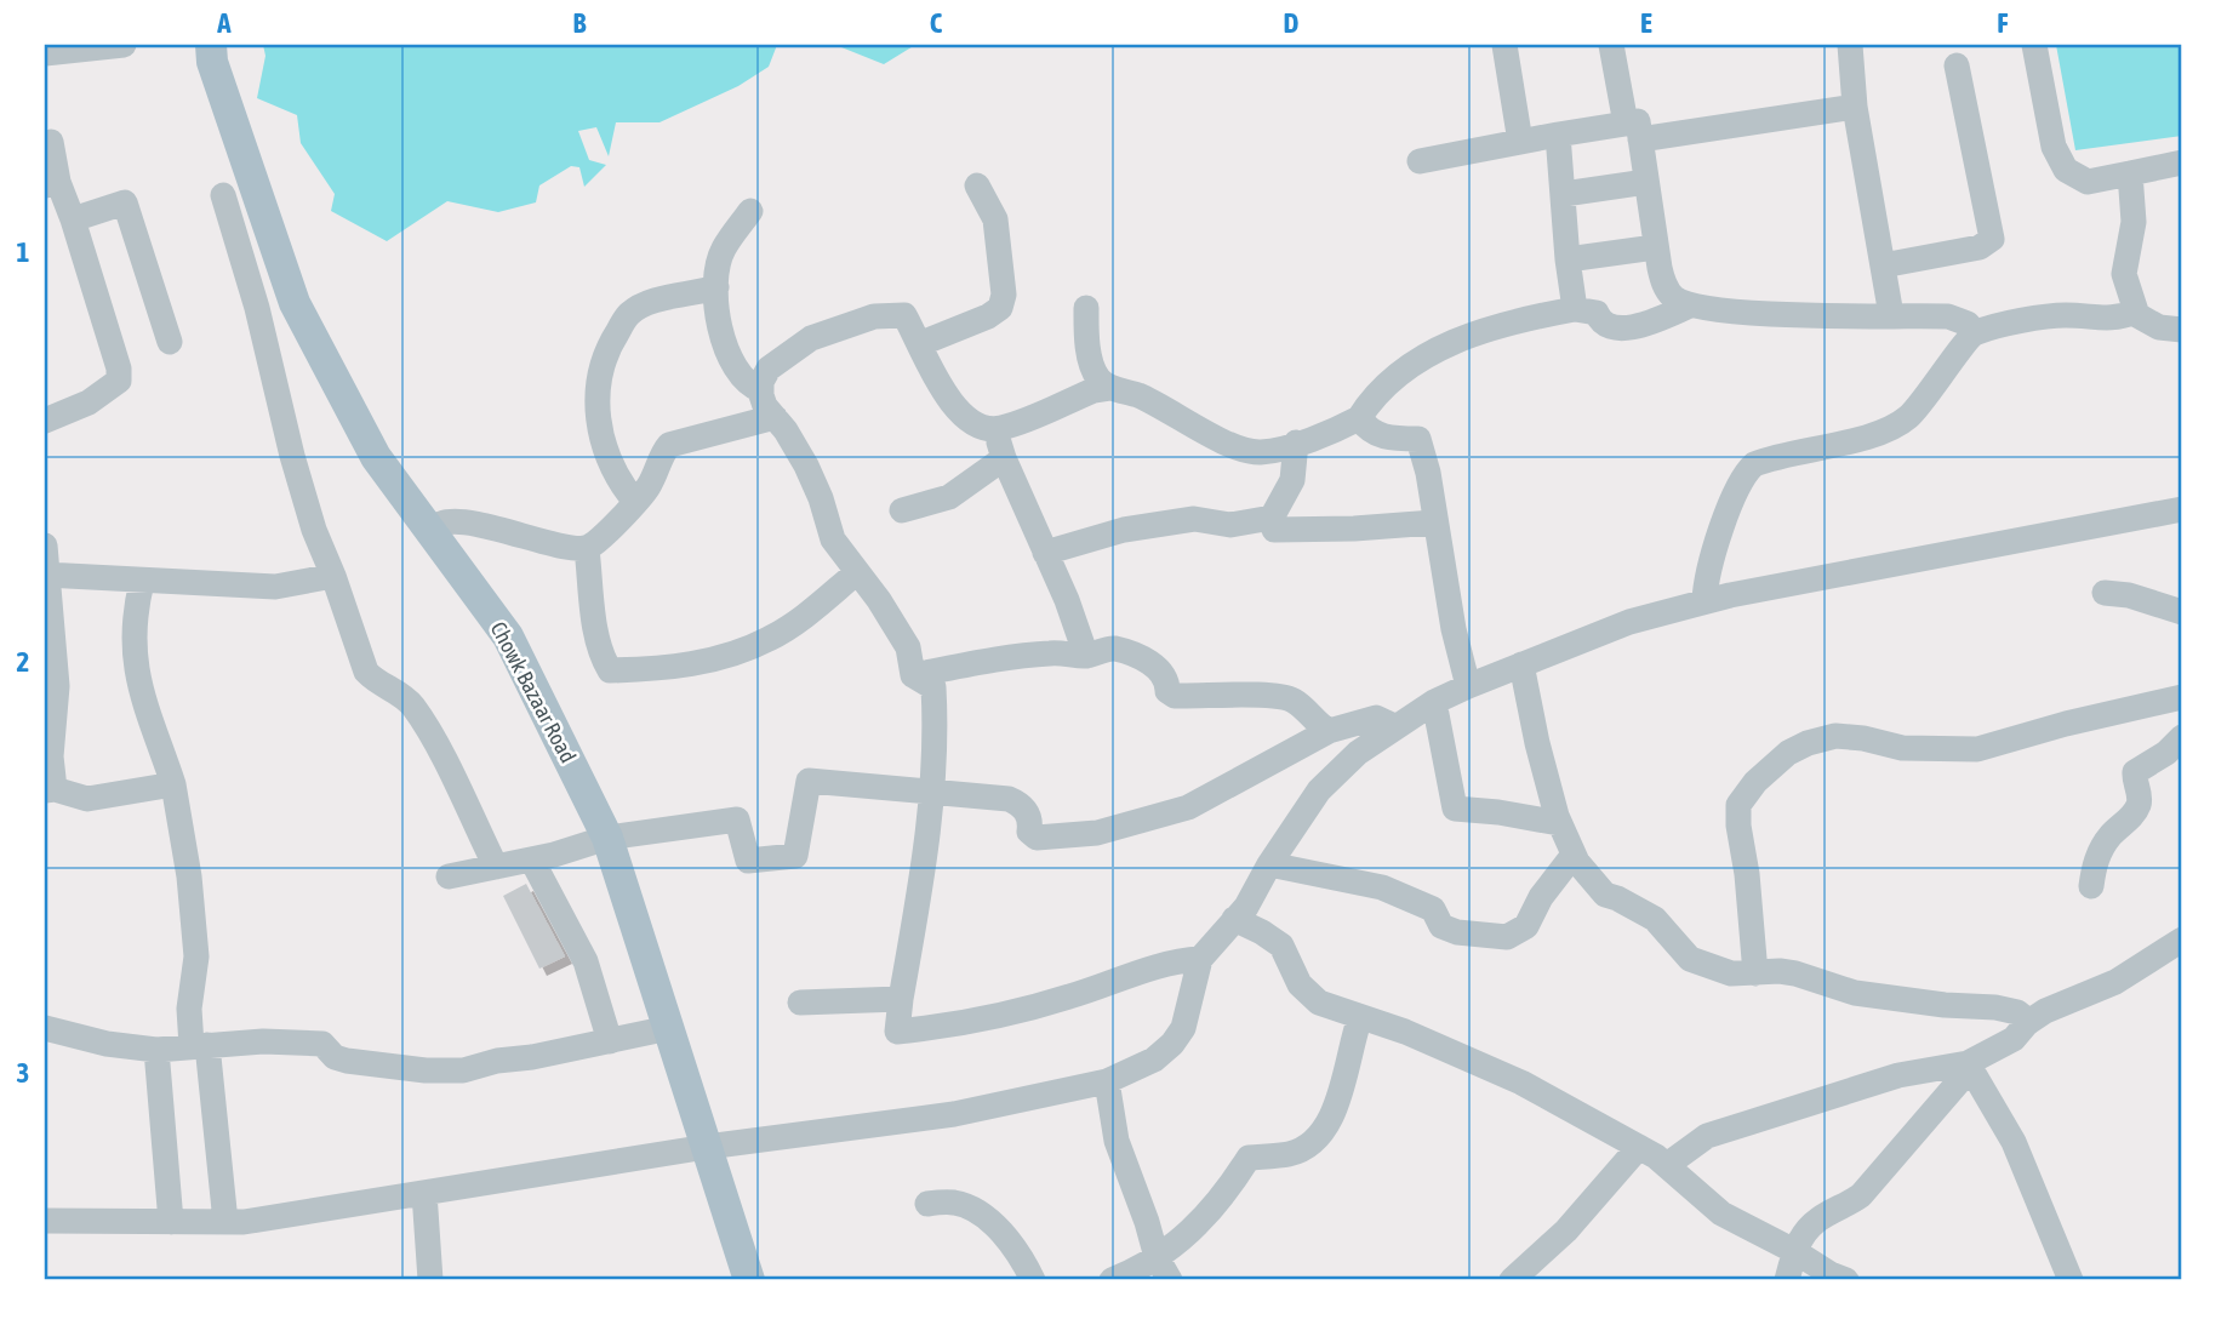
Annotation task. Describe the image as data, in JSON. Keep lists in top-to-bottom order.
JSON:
{
  "streets": {
    "main road": ["Chowk Bazaar Road"]
  },
  "grid": {
    "columns": [
      "A",
      "B",
      "C",
      "D",
      "E",
      "F"
    ],
    "rows": ["1", "2", "3"]
  }
}
